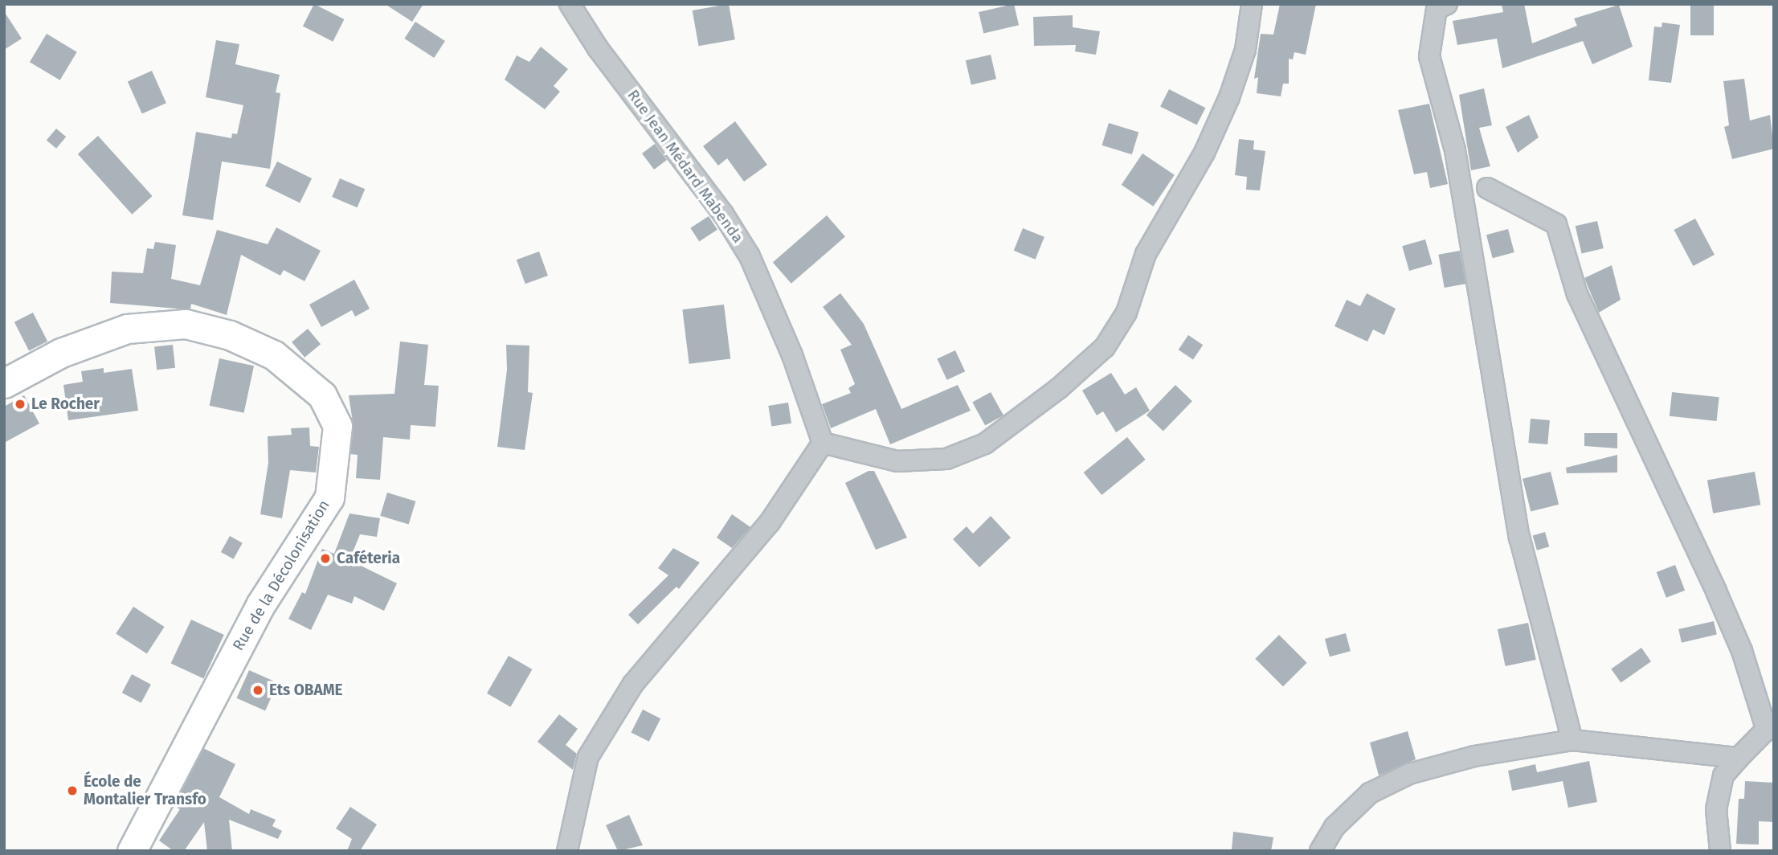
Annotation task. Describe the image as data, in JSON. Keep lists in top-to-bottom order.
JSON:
{
  "streets": {
    "street": ["Rue Jean Médard Mabenda", "Rue de la Décolonisation"]
  },
  "places": [
    "Le Rocher",
    "Caféteria",
    "Ets OBAME",
    "École de Montalier Transfo"
  ]
}
